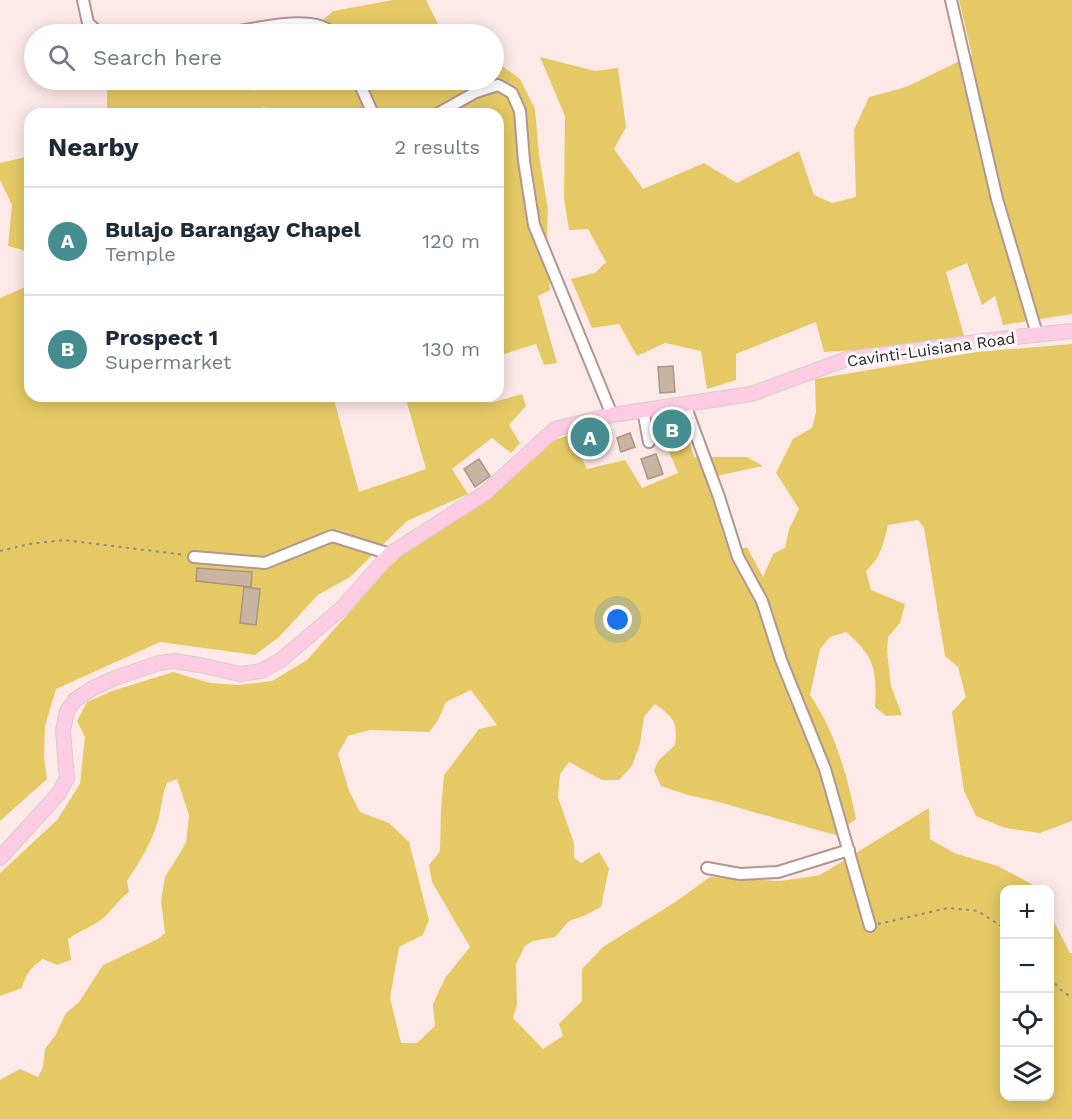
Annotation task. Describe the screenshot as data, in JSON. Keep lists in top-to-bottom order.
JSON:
{
  "streets": {
    "main road": ["Cavinti-Luisiana Road"]
  },
  "page": {
    "search": "Search here",
    "heading": ["Nearby", "2 results"],
    "list": [
      {
        "mark": "A",
        "name": "Bulajo Barangay Chapel",
        "note": "Temple",
        "value": "120 m"
      },
      {
        "mark": "B",
        "name": "Prospect 1",
        "note": "Supermarket",
        "value": "130 m"
      }
    ],
    "pins": ["B", "A"],
    "map_buttons": ["+", "−"]
  }
}
